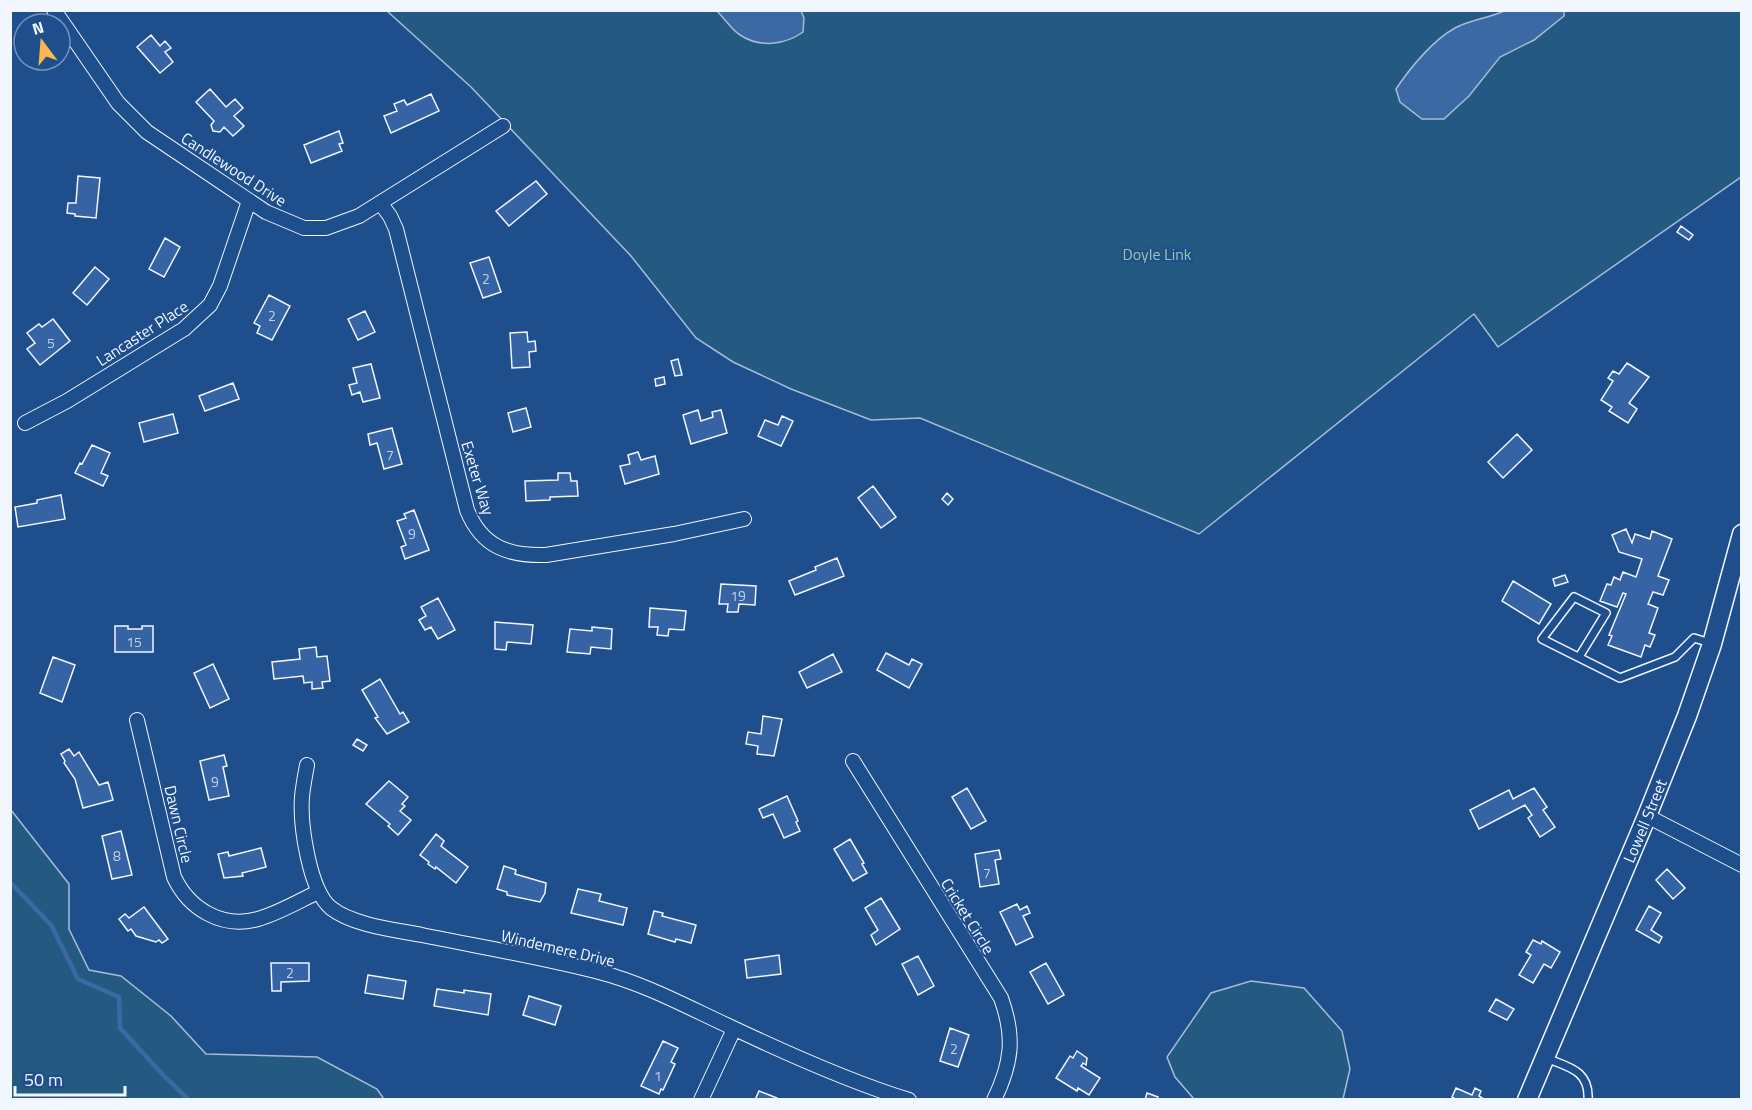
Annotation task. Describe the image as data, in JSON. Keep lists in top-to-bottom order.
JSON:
{
  "streets": {
    "main road": ["Lowell Street"],
    "street": [
      "Candlewood Drive",
      "Lancaster Place",
      "Exeter Way",
      "Dawn Circle",
      "Cricket Circle",
      "Windemere Drive"
    ]
  },
  "crossings": [
    ["Candlewood Drive", "Lancaster Place"],
    ["Candlewood Drive", "Exeter Way"],
    ["Dawn Circle", "Windemere Drive"]
  ],
  "parks": ["Doyle Link"],
  "house_numbers": [
    "2",
    "2",
    "5",
    "7",
    "9",
    "19",
    "15",
    "9",
    "8",
    "7",
    "2",
    "2",
    "1"
  ],
  "scale_bar": "50 m",
  "north": "top"
}
